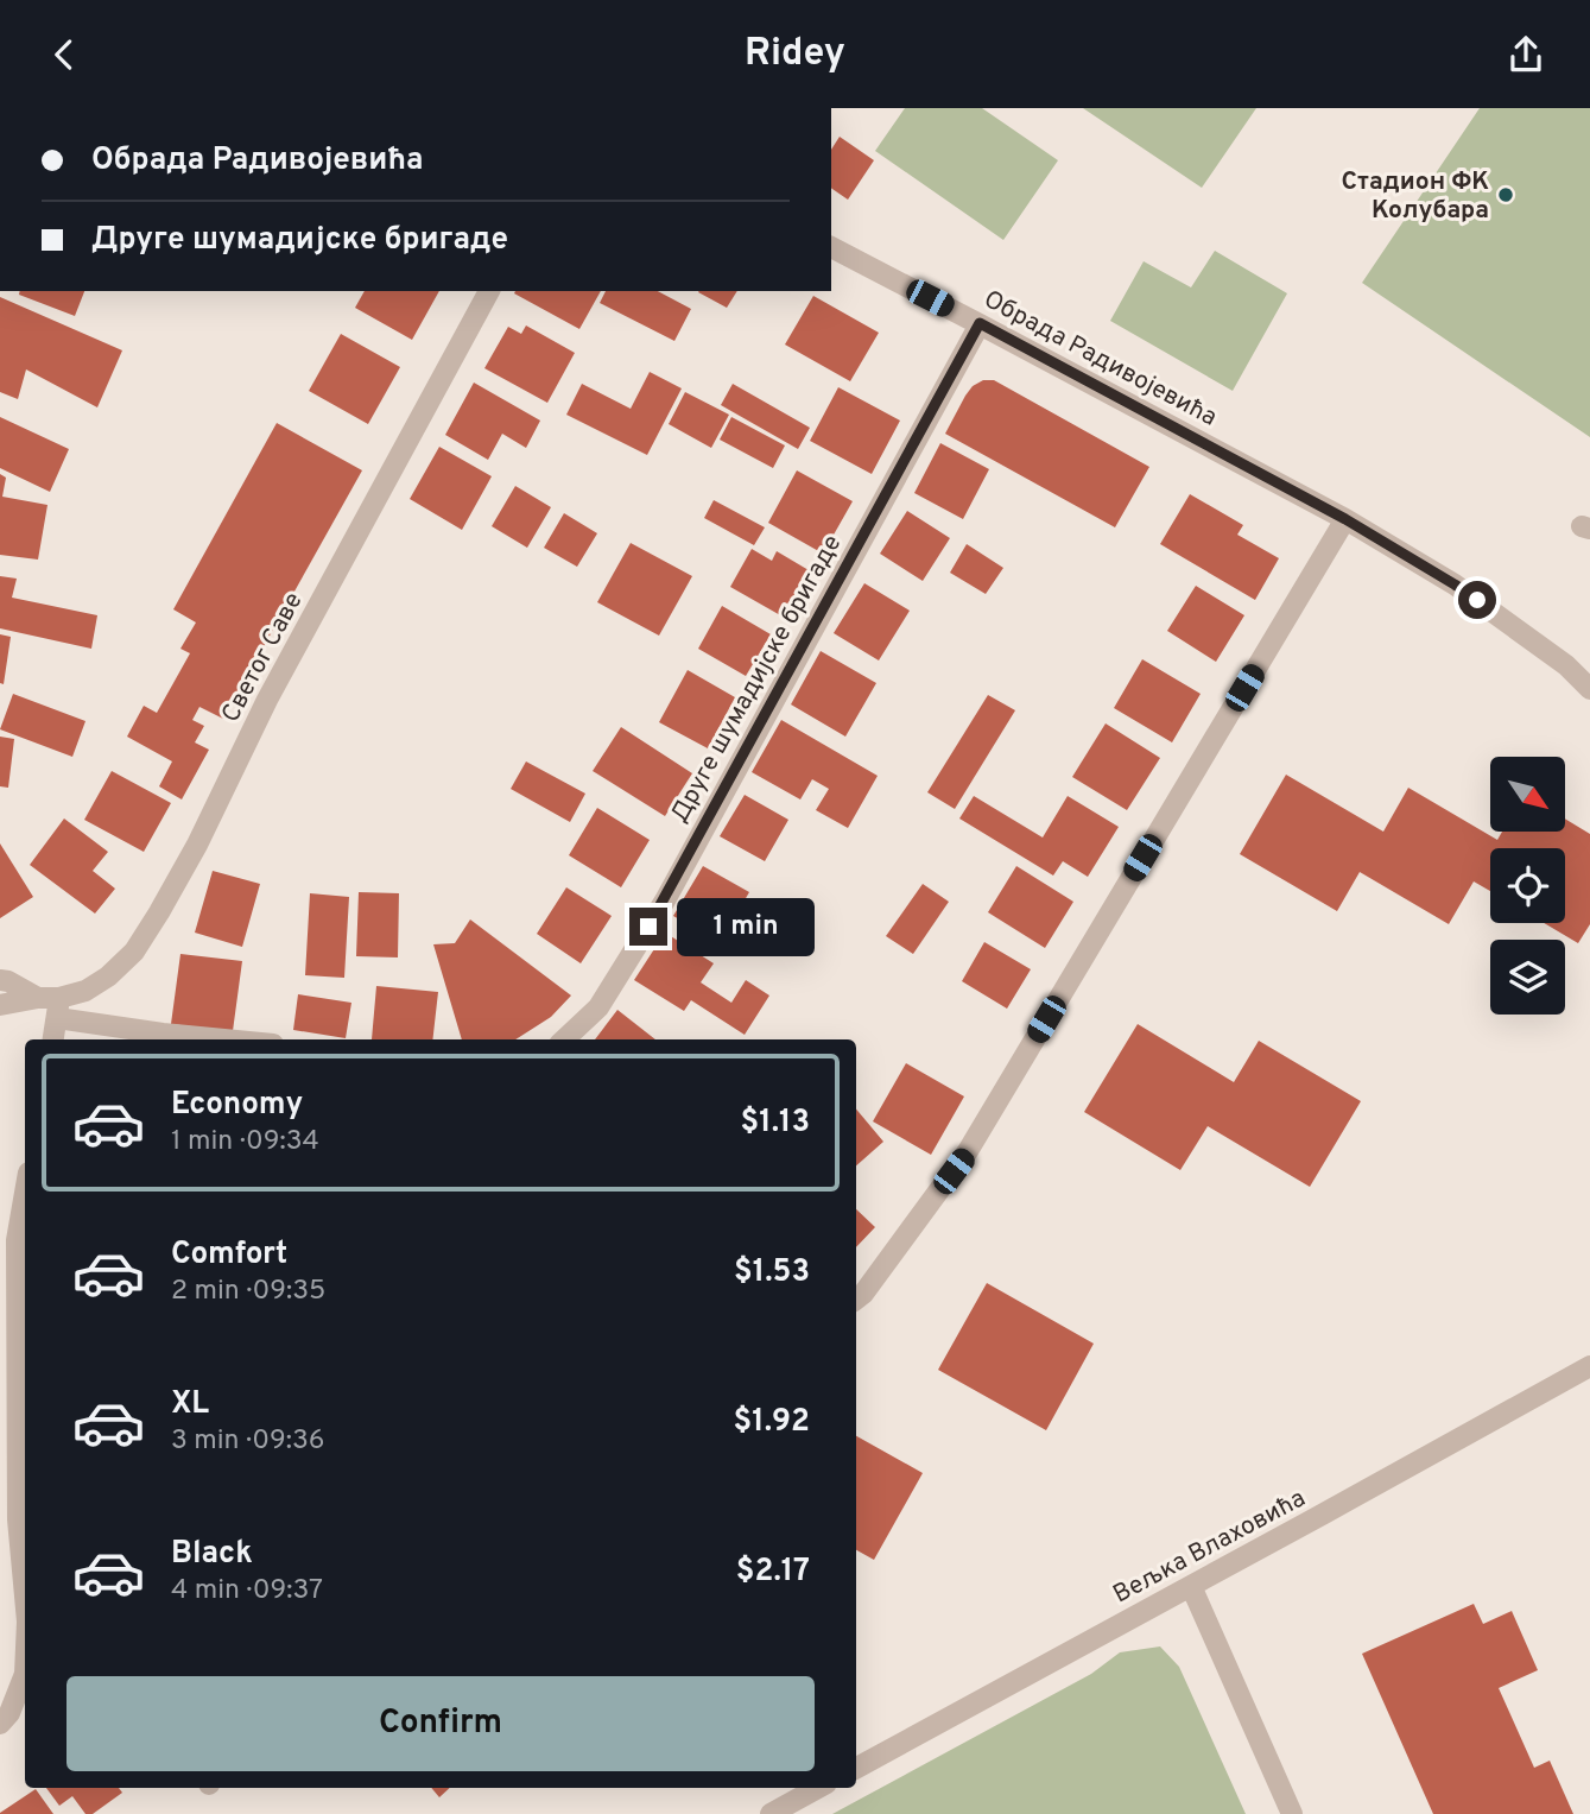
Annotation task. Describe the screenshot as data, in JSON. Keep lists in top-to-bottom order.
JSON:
{
  "streets": {
    "street": [
      "Обрада Радивојевића",
      "Светог Саве",
      "Друге шумадијске бригаде",
      "Вељка Влаховића"
    ]
  },
  "crossings": [
    ["Обрада Радивојевића", "Друге шумадијске бригаде"]
  ],
  "places": ["Стадион ФК Колубара"],
  "north": "bottom right",
  "page": {
    "header": "Ridey",
    "banner": ["Обрада Радивојевића", "Друге шумадијске бригаде"],
    "bubble": "1 min",
    "list": [
      {
        "name": "Economy",
        "note": "1 min · 09:34",
        "value": "$1.13"
      },
      {
        "name": "Comfort",
        "note": "2 min · 09:35",
        "value": "$1.53"
      },
      {
        "name": "XL",
        "note": "3 min · 09:36",
        "value": "$1.92"
      },
      {
        "name": "Black",
        "note": "4 min · 09:37",
        "value": "$2.17"
      }
    ],
    "buttons": "Confirm"
  }
}
